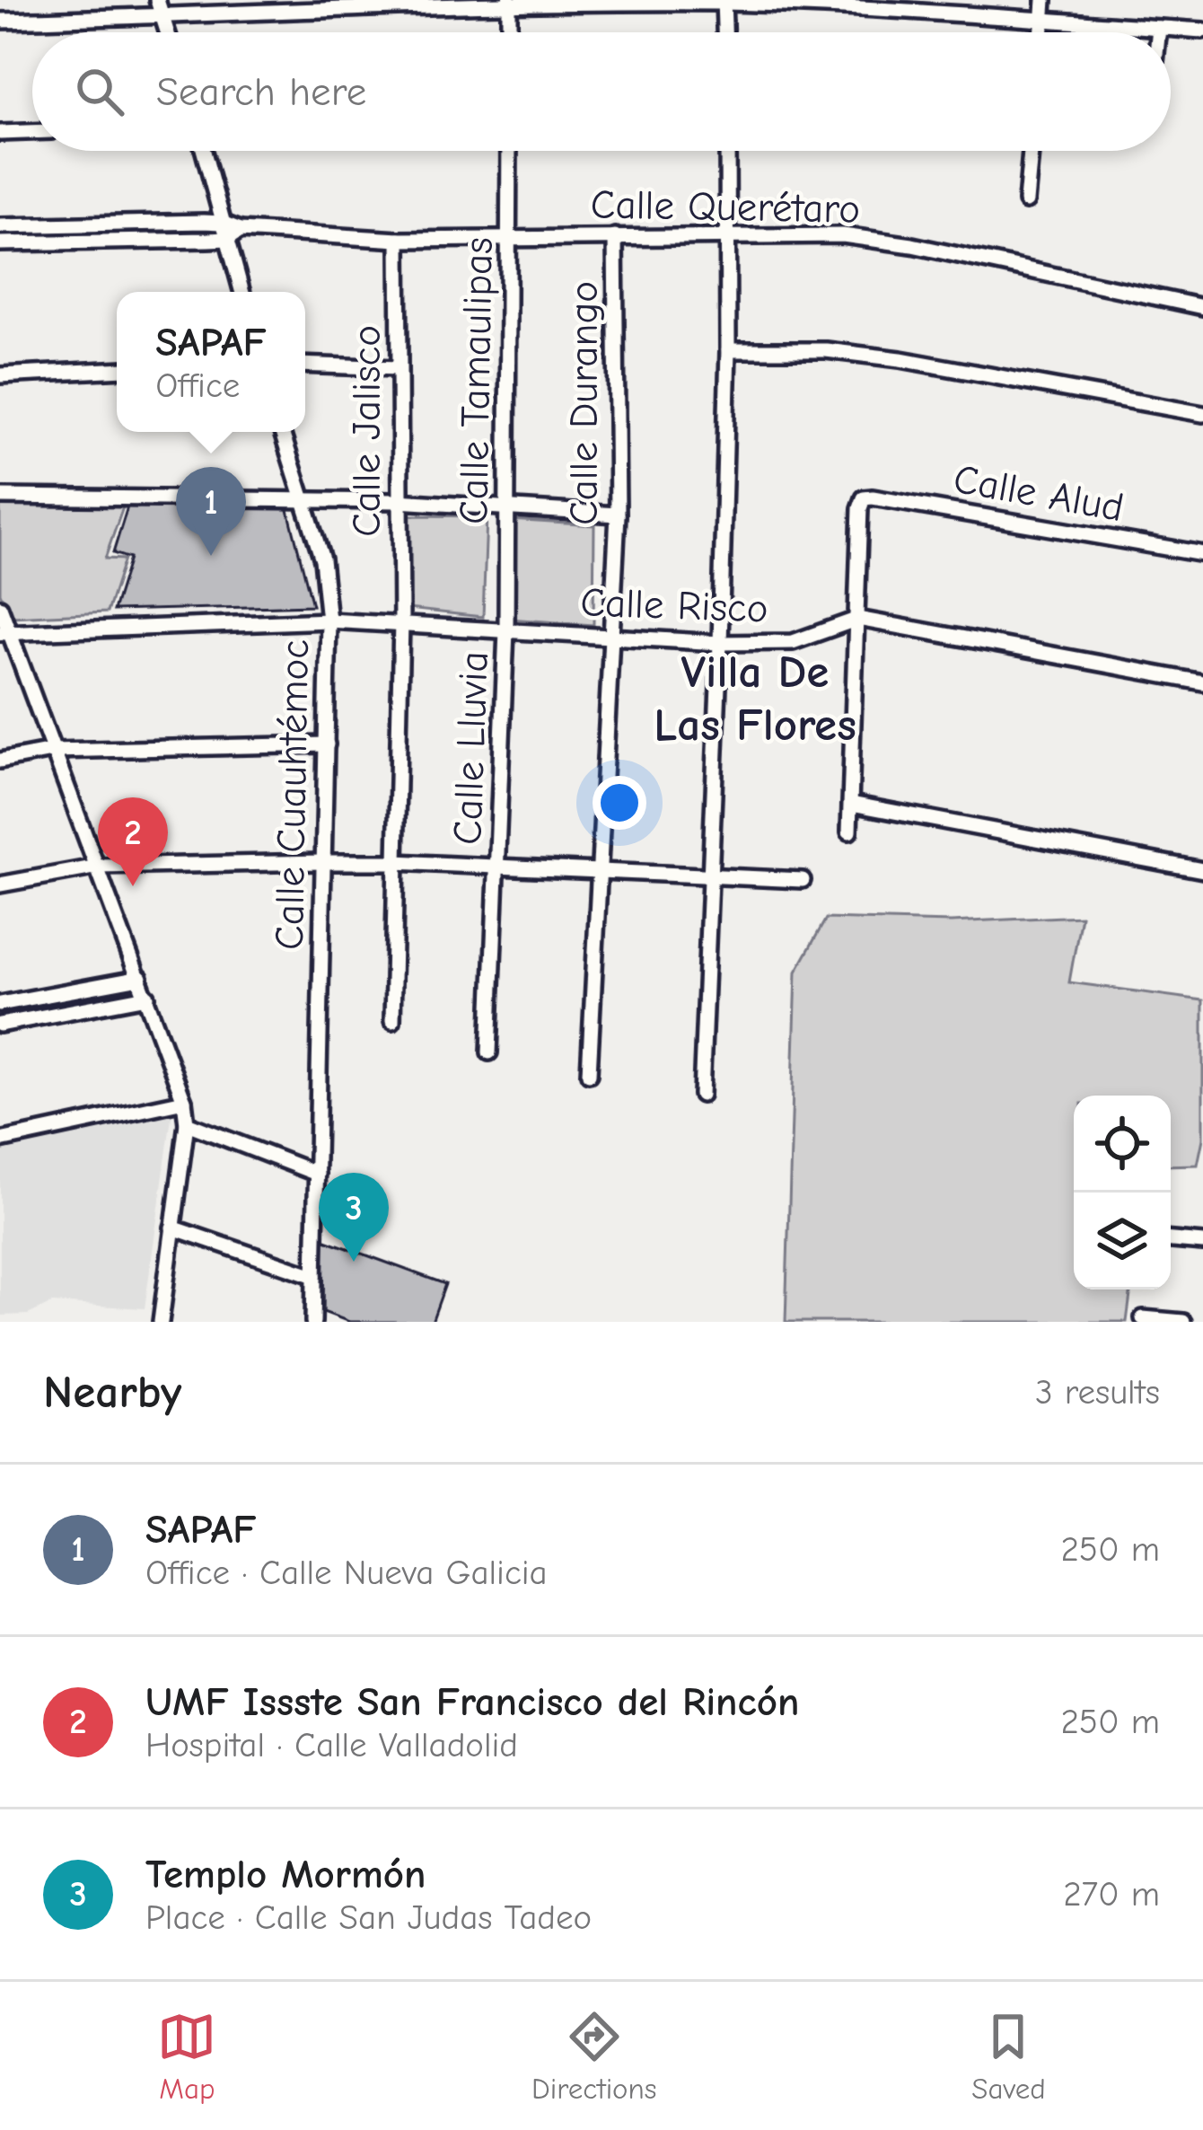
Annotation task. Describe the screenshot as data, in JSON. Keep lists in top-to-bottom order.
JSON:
{
  "streets": {
    "street": [
      "Calle Querétaro",
      "Calle Tamaulipas",
      "Calle Durango",
      "Calle Jalisco",
      "Calle Alud",
      "Calle Risco",
      "Calle Lluvia",
      "Calle Cuauhtémoc"
    ]
  },
  "crossings": [
    ["Calle Querétaro", "Calle Tamaulipas"],
    ["Calle Querétaro", "Calle Durango"],
    ["Calle Querétaro", "Calle Jalisco"],
    ["Calle Tamaulipas", "Calle Risco"],
    ["Calle Tamaulipas", "Calle Lluvia"],
    ["Calle Durango", "Calle Risco"],
    ["Calle Jalisco", "Calle Risco"],
    ["Calle Alud", "Calle Risco"],
    ["Calle Risco", "Calle Lluvia"],
    ["Calle Risco", "Calle Cuauhtémoc"]
  ],
  "districts": ["Villa De Las Flores"],
  "page": {
    "search": "Search here",
    "popup": ["SAPAF", "Office"],
    "pins": ["1", "2", "3"],
    "heading": ["Nearby", "3 results"],
    "list": [
      {
        "mark": "1",
        "name": "SAPAF",
        "note": "Office · Calle Nueva Galicia",
        "value": "250 m"
      },
      {
        "mark": "2",
        "name": "UMF Issste San Francisco del Rincón",
        "note": "Hospital · Calle Valladolid",
        "value": "250 m"
      },
      {
        "mark": "3",
        "name": "Templo Mormón",
        "note": "Place · Calle San Judas Tadeo",
        "value": "270 m"
      }
    ],
    "nav": ["Map", "Directions", "Saved"]
  }
}
